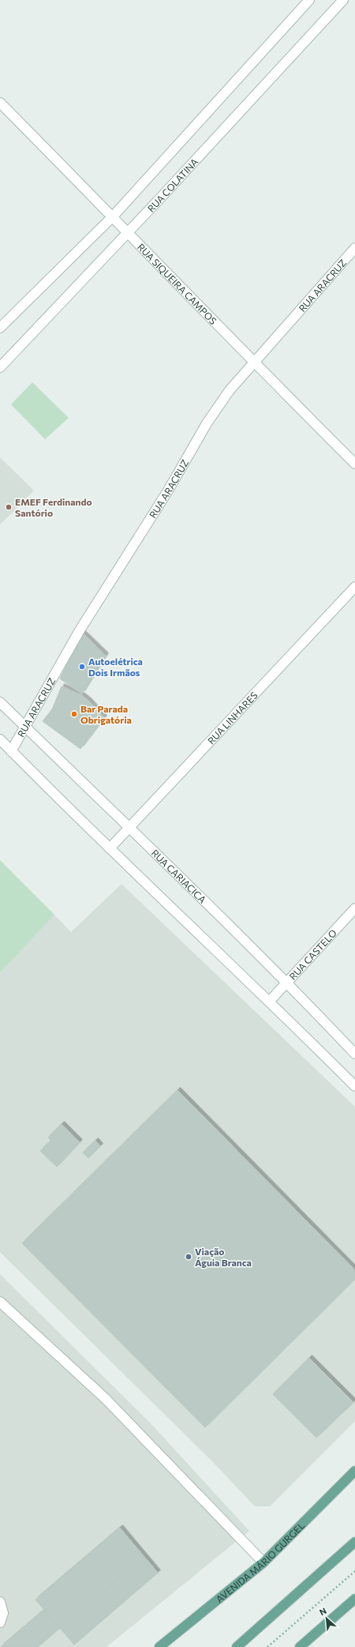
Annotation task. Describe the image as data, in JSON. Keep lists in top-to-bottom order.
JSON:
{
  "streets": {
    "main road": ["AVENIDA MÁRIO GURGEL"],
    "street": [
      "RUA COLATINA",
      "RUA SIQUEIRA CAMPOS",
      "RUA ARACRUZ",
      "RUA LINHARES",
      "RUA CARIACICA",
      "RUA CASTELO"
    ]
  },
  "crossings": [
    ["RUA COLATINA", "RUA SIQUEIRA CAMPOS"],
    ["RUA SIQUEIRA CAMPOS", "RUA ARACRUZ"],
    ["RUA ARACRUZ", "RUA CARIACICA"],
    ["RUA LINHARES", "RUA CARIACICA"],
    ["RUA CARIACICA", "RUA CASTELO"]
  ],
  "places": [
    "EMEF Ferdinando Santório",
    "Autoelétrica Dois Irmãos",
    "Bar Parada Obrigatória",
    "Viação Águia Branca"
  ],
  "north": "top left"
}
